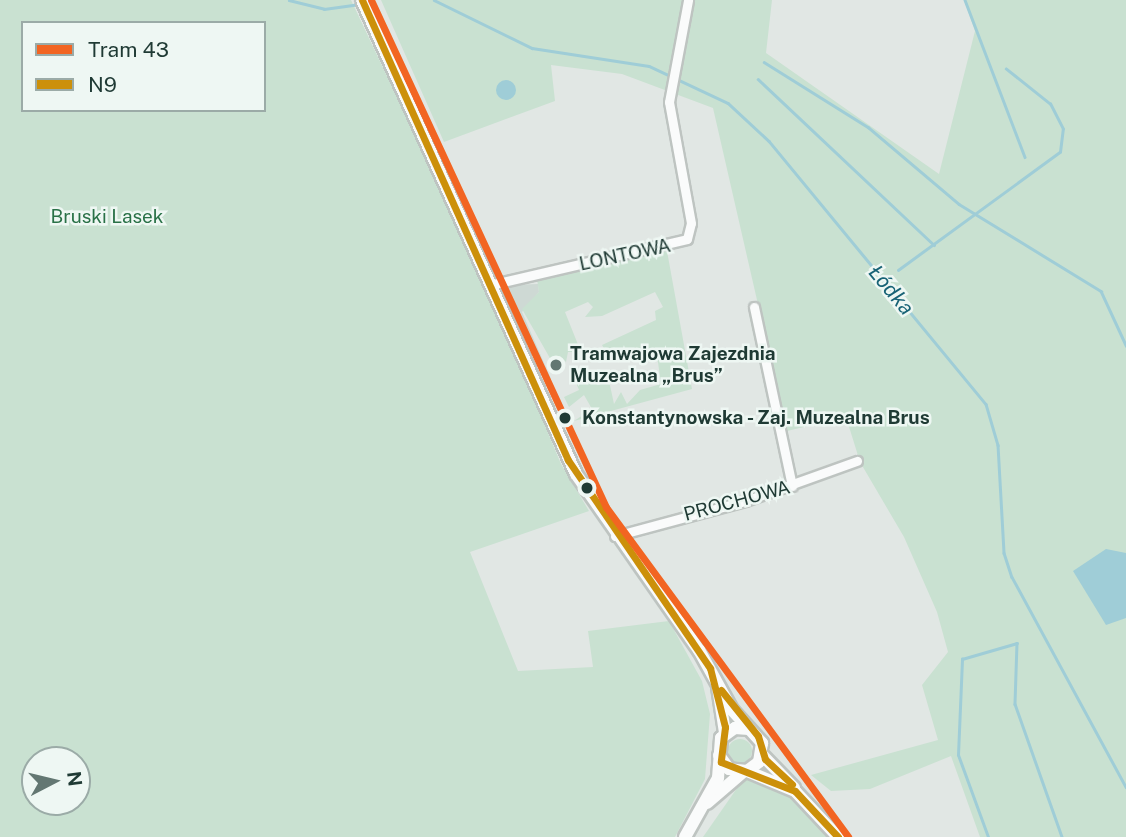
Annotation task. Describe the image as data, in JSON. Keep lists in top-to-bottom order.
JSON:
{
  "streets": {
    "street": ["LONTOWA", "PROCHOWA"]
  },
  "water": ["Łódka"],
  "parks": ["Bruski Lasek"],
  "places": ["Tramwajowa Zajezdnia Muzealna „Brus”", "Konstantynowska - Zaj. Muzealna Brus"],
  "lines": ["tram line 43", "transit line N9"],
  "legend": ["Tram 43", "N9"],
  "north": "right"
}
